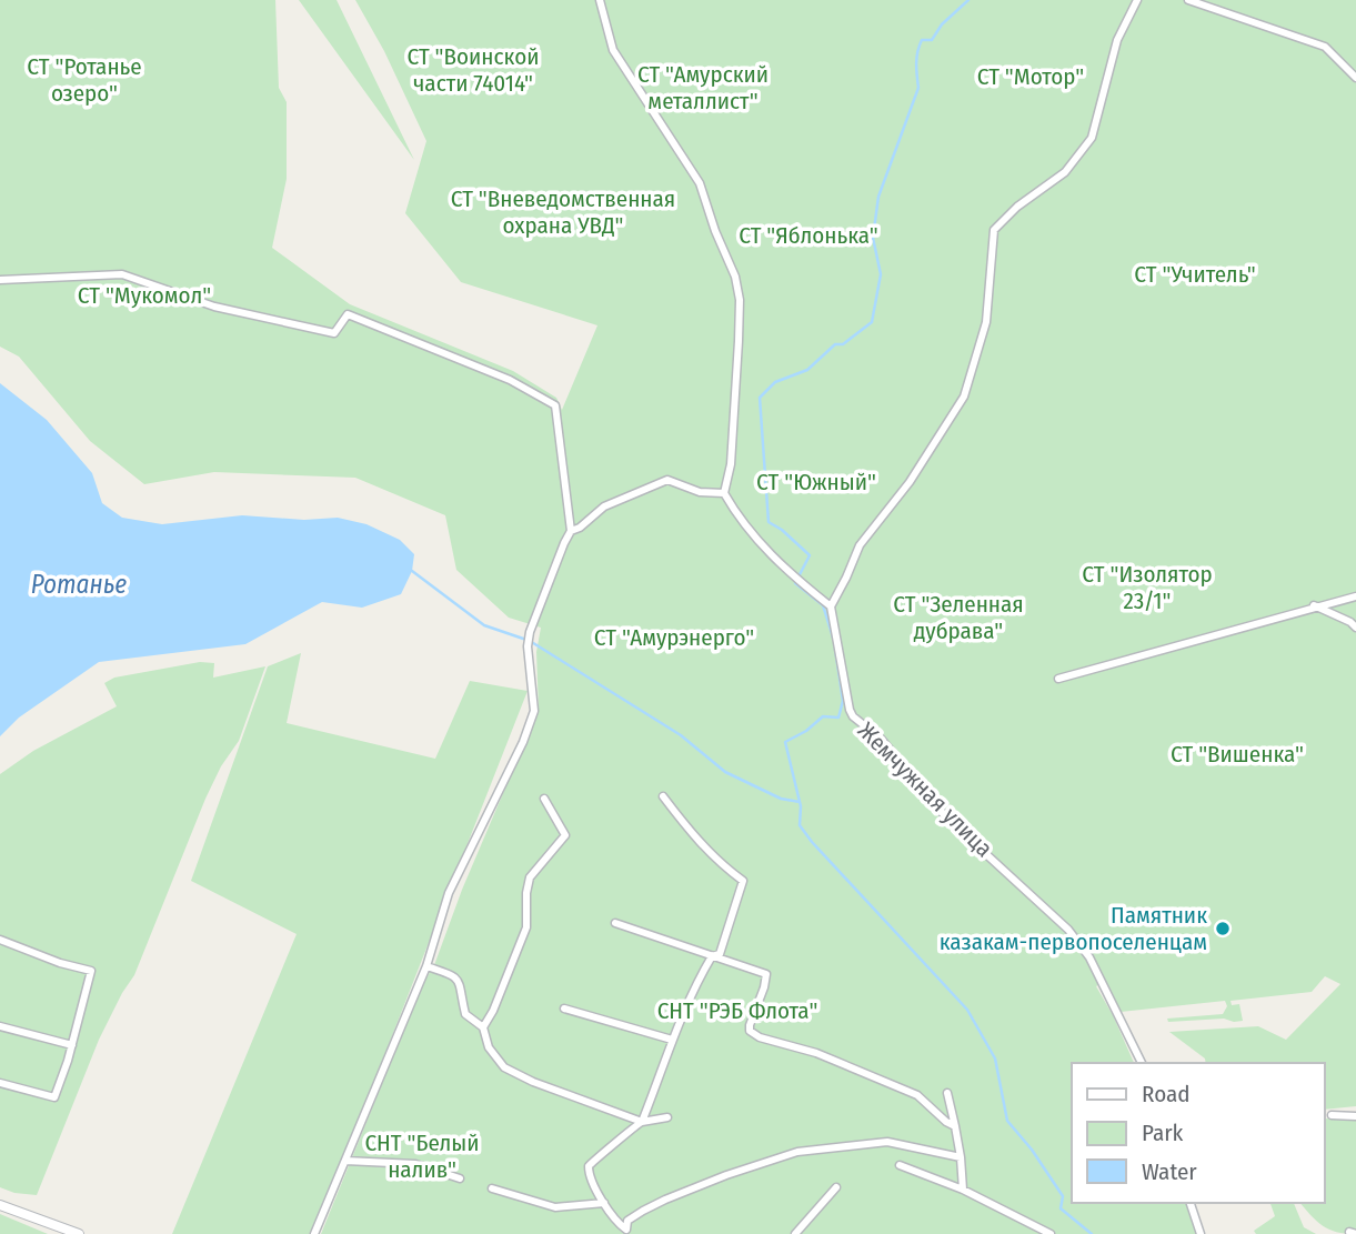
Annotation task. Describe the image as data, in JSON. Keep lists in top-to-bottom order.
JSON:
{
  "streets": {
    "street": ["Жемчужная улица"]
  },
  "water": ["Ротанье"],
  "parks": [
    "СТ \"Воинской части 74014\"",
    "СТ \"Ротанье озеро\"",
    "СТ \"Амурский металлист\"",
    "СТ \"Мотор\"",
    "СТ \"Вневедомственная охрана УВД\"",
    "СТ \"Яблонька\"",
    "СТ \"Учитель\"",
    "СТ \"Мукомол\"",
    "СТ \"Южный\"",
    "СТ \"Изолятор 23/1\"",
    "СТ \"Зеленная дубрава\"",
    "СТ \"Амурэнерго\"",
    "СТ \"Вишенка\"",
    "СНТ \"РЭБ Флота\"",
    "СНТ \"Белый налив\""
  ],
  "places": ["Памятник казакам-первопоселенцам"],
  "legend": ["Road", "Park", "Water"]
}
